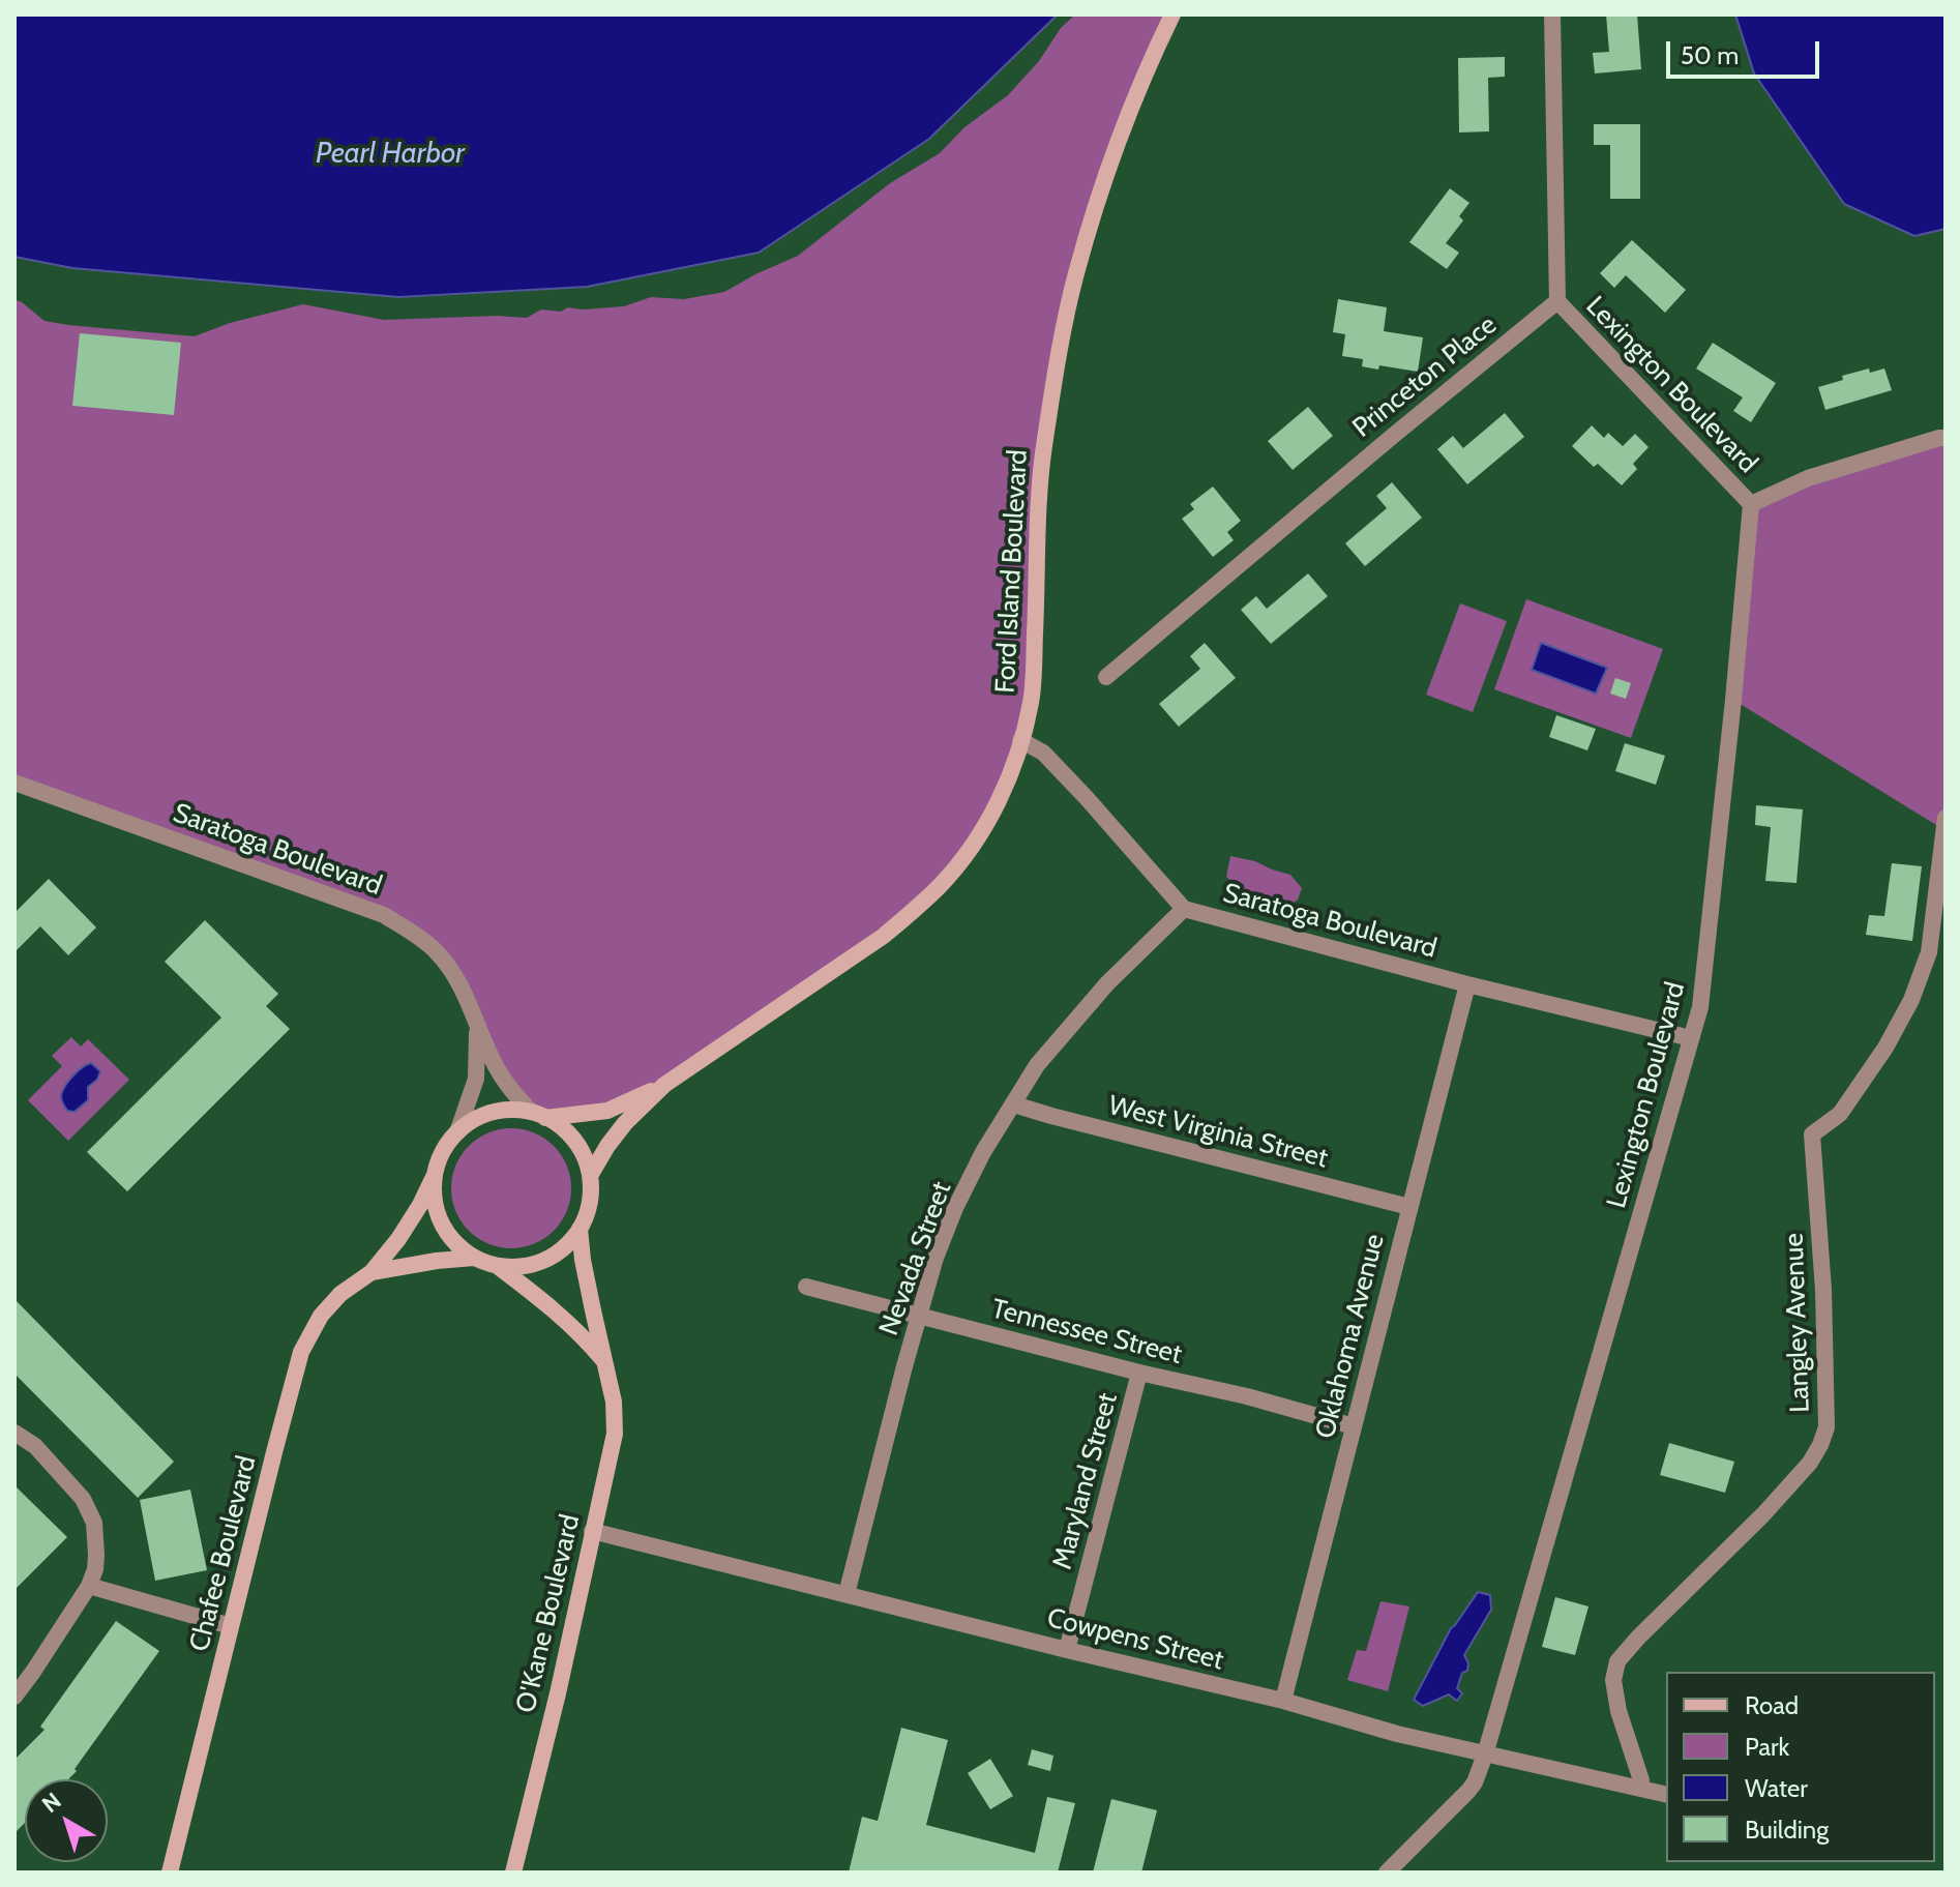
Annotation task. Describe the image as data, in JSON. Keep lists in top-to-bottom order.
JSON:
{
  "streets": {
    "street": [
      "Princeton Place",
      "Lexington Boulevard",
      "Ford Island Boulevard",
      "Saratoga Boulevard",
      "West Virginia Street",
      "Nevada Street",
      "Langley Avenue",
      "Tennessee Street",
      "Oklahoma Avenue",
      "Maryland Street",
      "Chafee Boulevard",
      "O'Kane Boulevard",
      "Cowpens Street"
    ]
  },
  "crossings": [
    ["Princeton Place", "Lexington Boulevard"],
    ["Lexington Boulevard", "Saratoga Boulevard"],
    ["Lexington Boulevard", "Cowpens Street"],
    ["Ford Island Boulevard", "Saratoga Boulevard"],
    ["Ford Island Boulevard", "Chafee Boulevard"],
    ["Ford Island Boulevard", "O'Kane Boulevard"],
    ["Saratoga Boulevard", "Nevada Street"],
    ["Saratoga Boulevard", "Oklahoma Avenue"],
    ["Saratoga Boulevard", "Chafee Boulevard"],
    ["Saratoga Boulevard", "O'Kane Boulevard"],
    ["West Virginia Street", "Nevada Street"],
    ["West Virginia Street", "Oklahoma Avenue"],
    ["Nevada Street", "Tennessee Street"],
    ["Nevada Street", "Cowpens Street"],
    ["Tennessee Street", "Oklahoma Avenue"],
    ["Tennessee Street", "Maryland Street"],
    ["Oklahoma Avenue", "Cowpens Street"],
    ["Maryland Street", "Cowpens Street"],
    ["Chafee Boulevard", "O'Kane Boulevard"],
    ["O'Kane Boulevard", "Cowpens Street"]
  ],
  "water": ["Pearl Harbor"],
  "legend": [
    "Road",
    "Park",
    "Water",
    "Building"
  ],
  "scale_bar": "50 m",
  "north": "top left"
}
